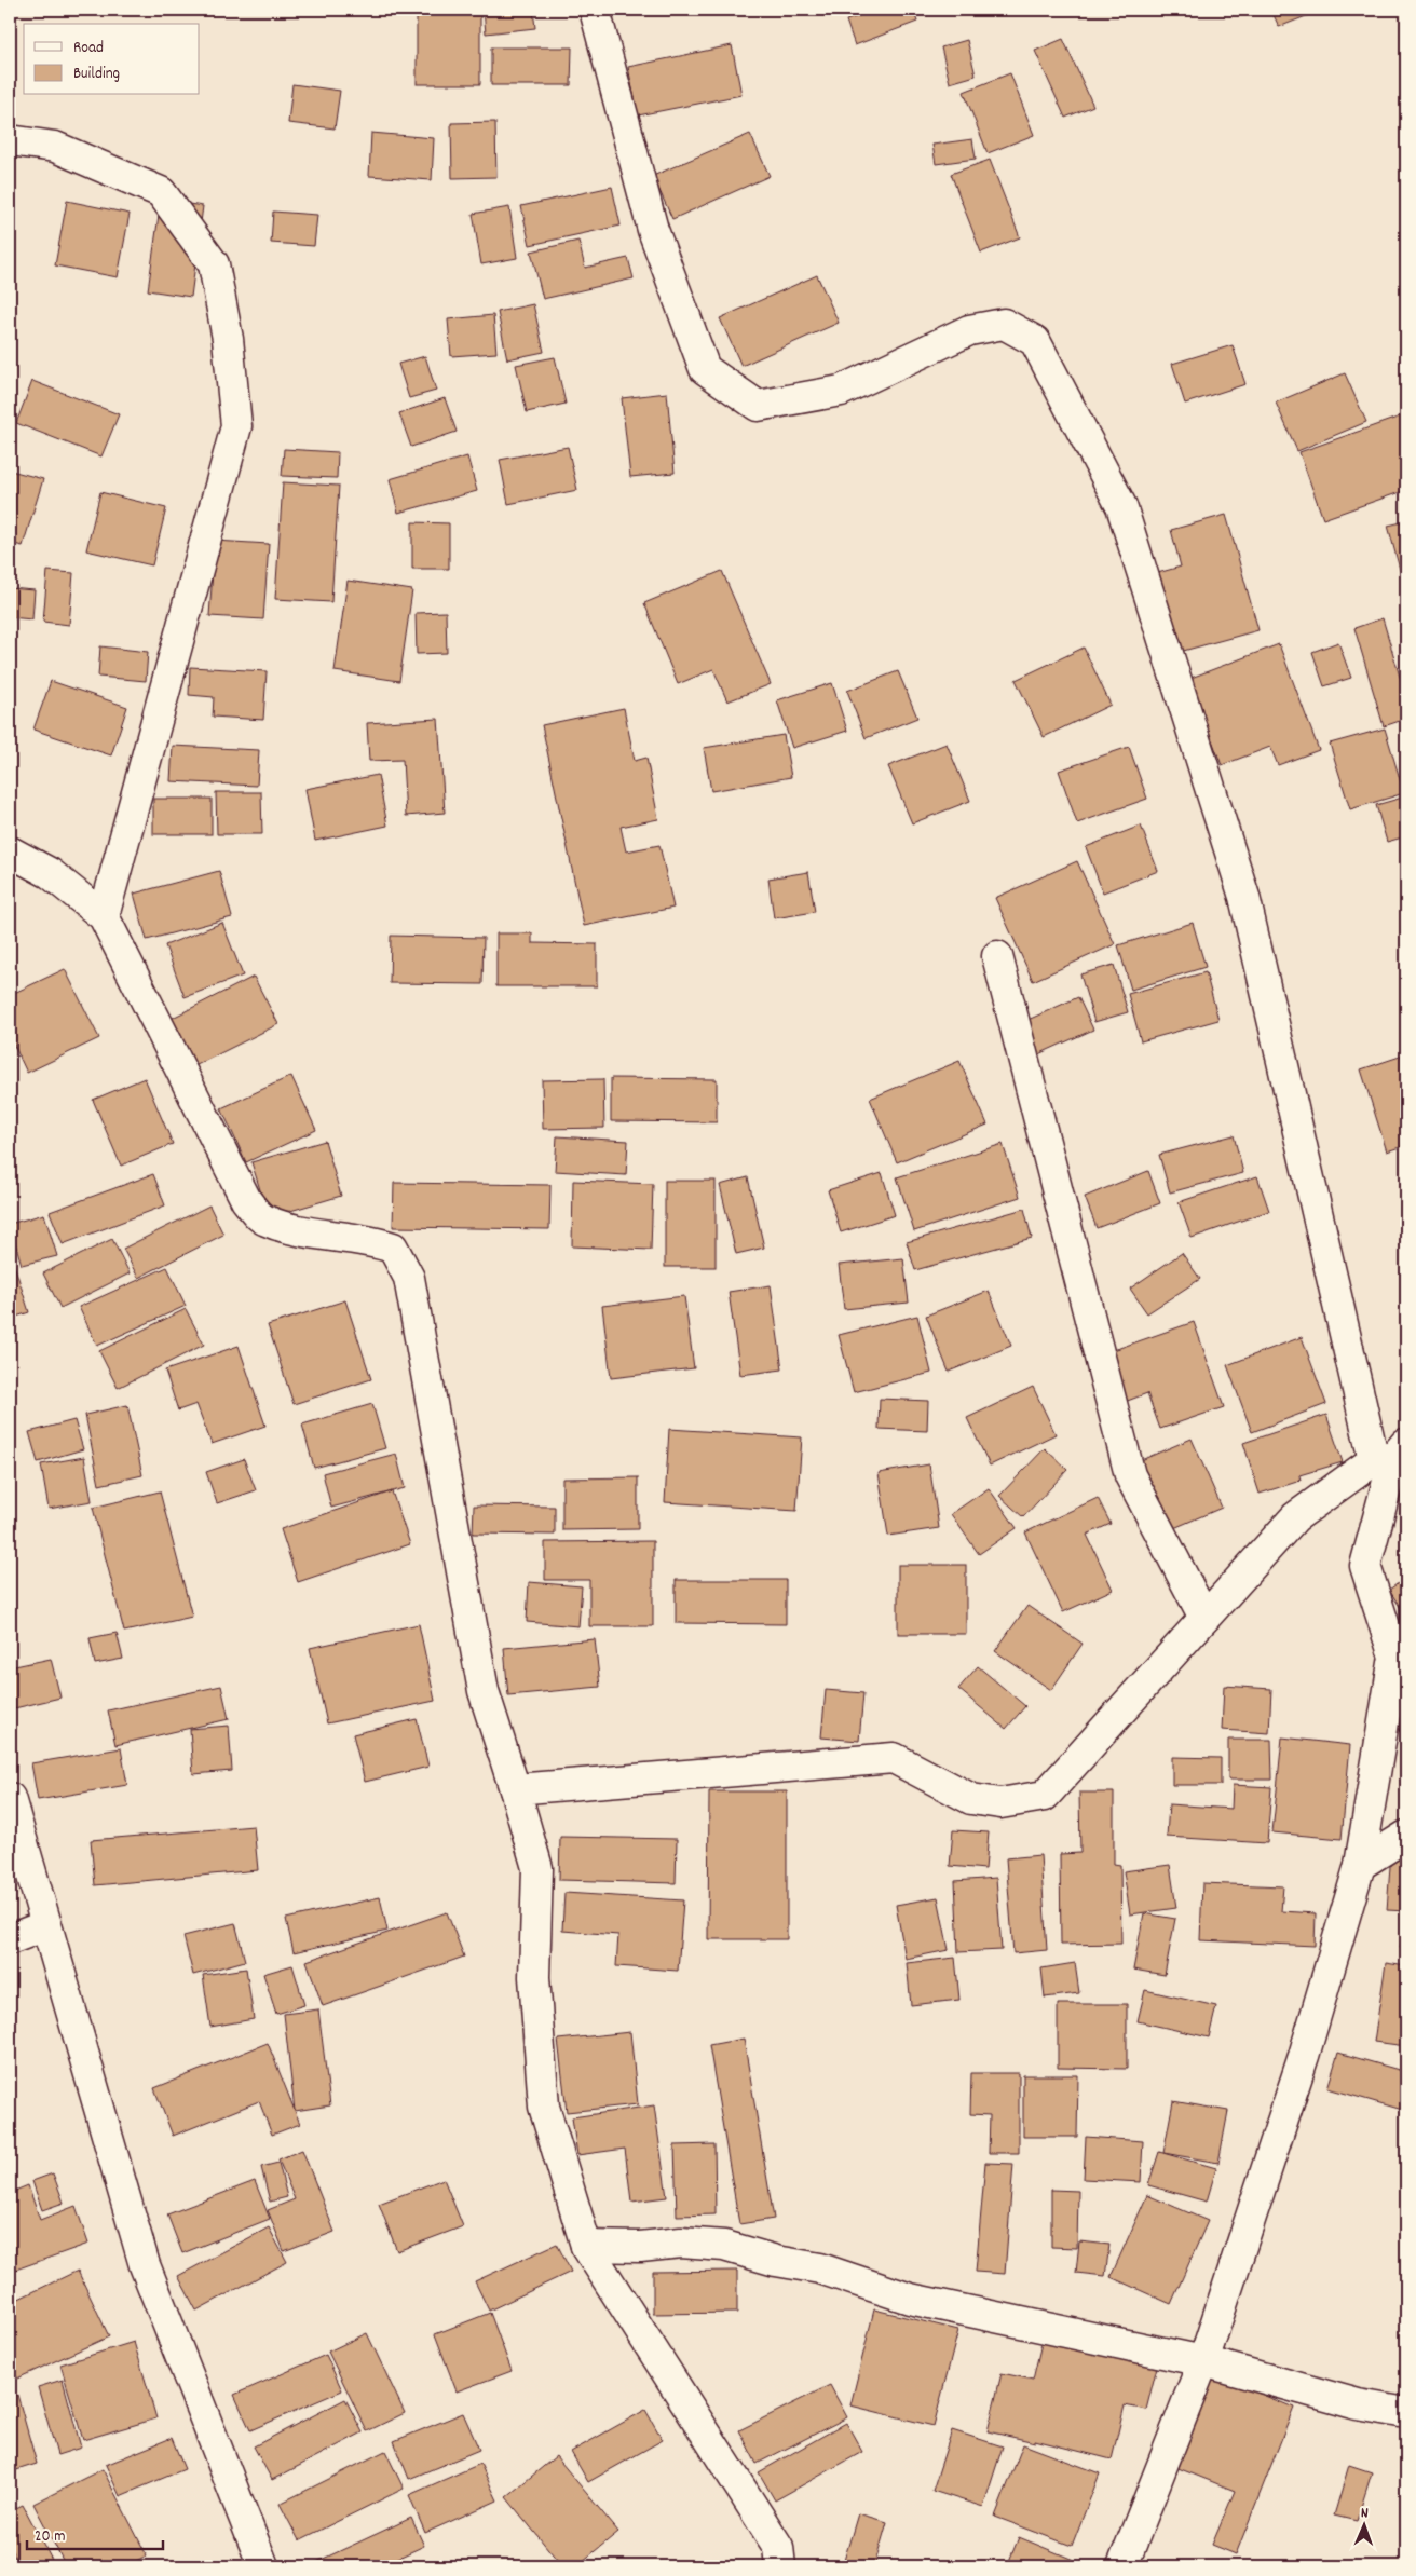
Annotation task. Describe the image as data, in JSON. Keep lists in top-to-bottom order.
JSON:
{
  "legend": ["Road", "Building"],
  "scale_bar": "20 m",
  "north": "top"
}
